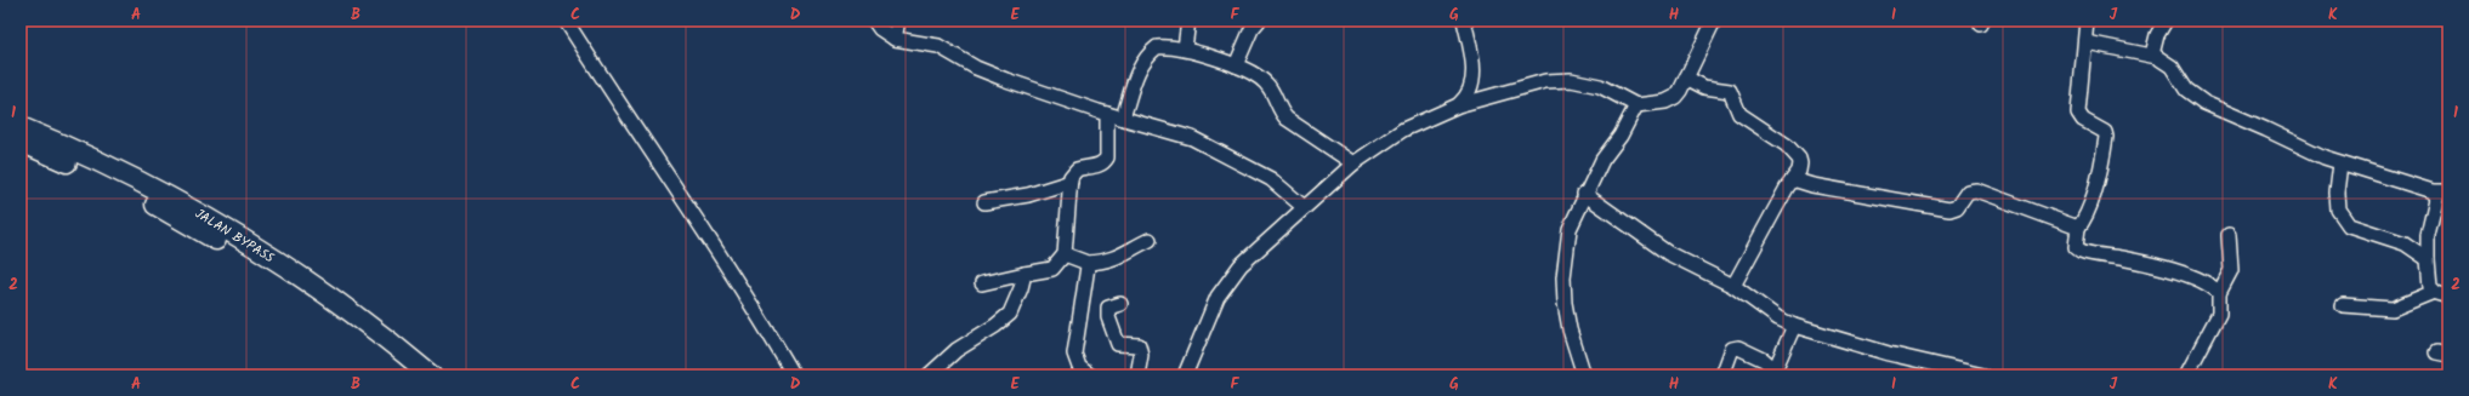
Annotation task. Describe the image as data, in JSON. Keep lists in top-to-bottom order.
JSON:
{
  "streets": {
    "highway": ["JALAN BYPASS"]
  },
  "grid": {
    "columns": [
      "A",
      "B",
      "C",
      "D",
      "E",
      "F",
      "G",
      "H",
      "I",
      "J",
      "K"
    ],
    "rows": ["1", "2"]
  }
}
